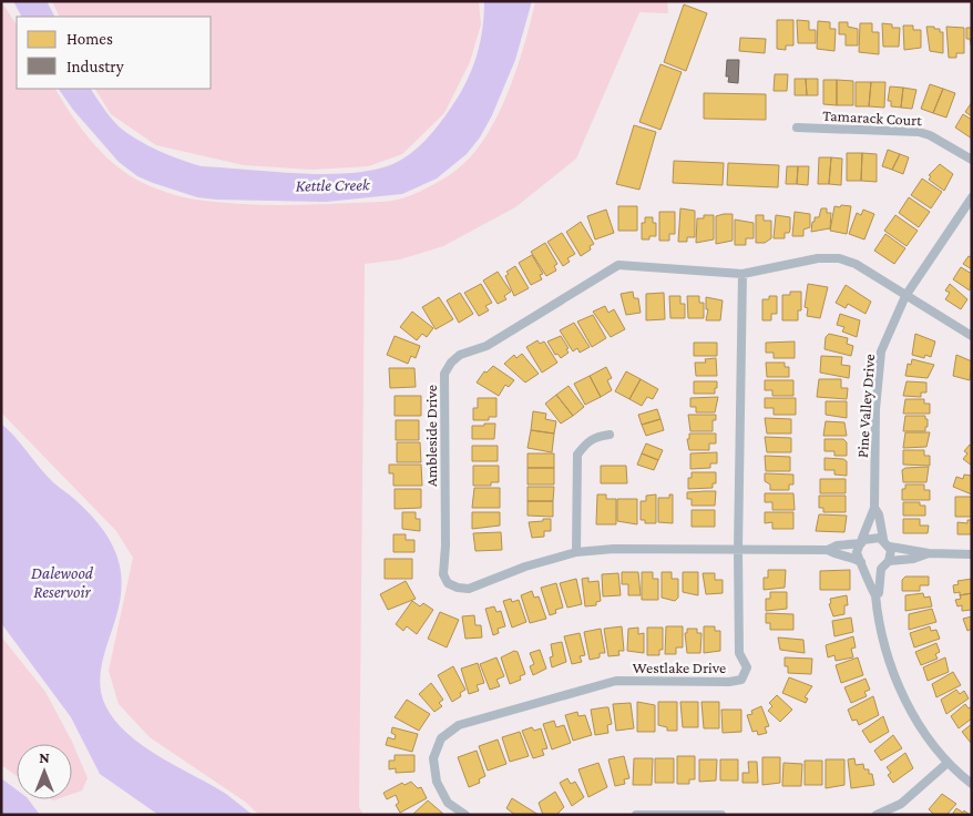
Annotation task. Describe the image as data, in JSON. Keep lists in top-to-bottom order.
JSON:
{
  "streets": {
    "street": [
      "Tamarack Court",
      "Pine Valley Drive",
      "Ambleside Drive",
      "Westlake Drive"
    ]
  },
  "crossings": [
    ["Pine Valley Drive", "Ambleside Drive"],
    ["Ambleside Drive", "Westlake Drive"]
  ],
  "water": ["Kettle Creek", "Dalewood Reservoir"],
  "legend": ["Homes", "Industry"],
  "north": "top"
}
